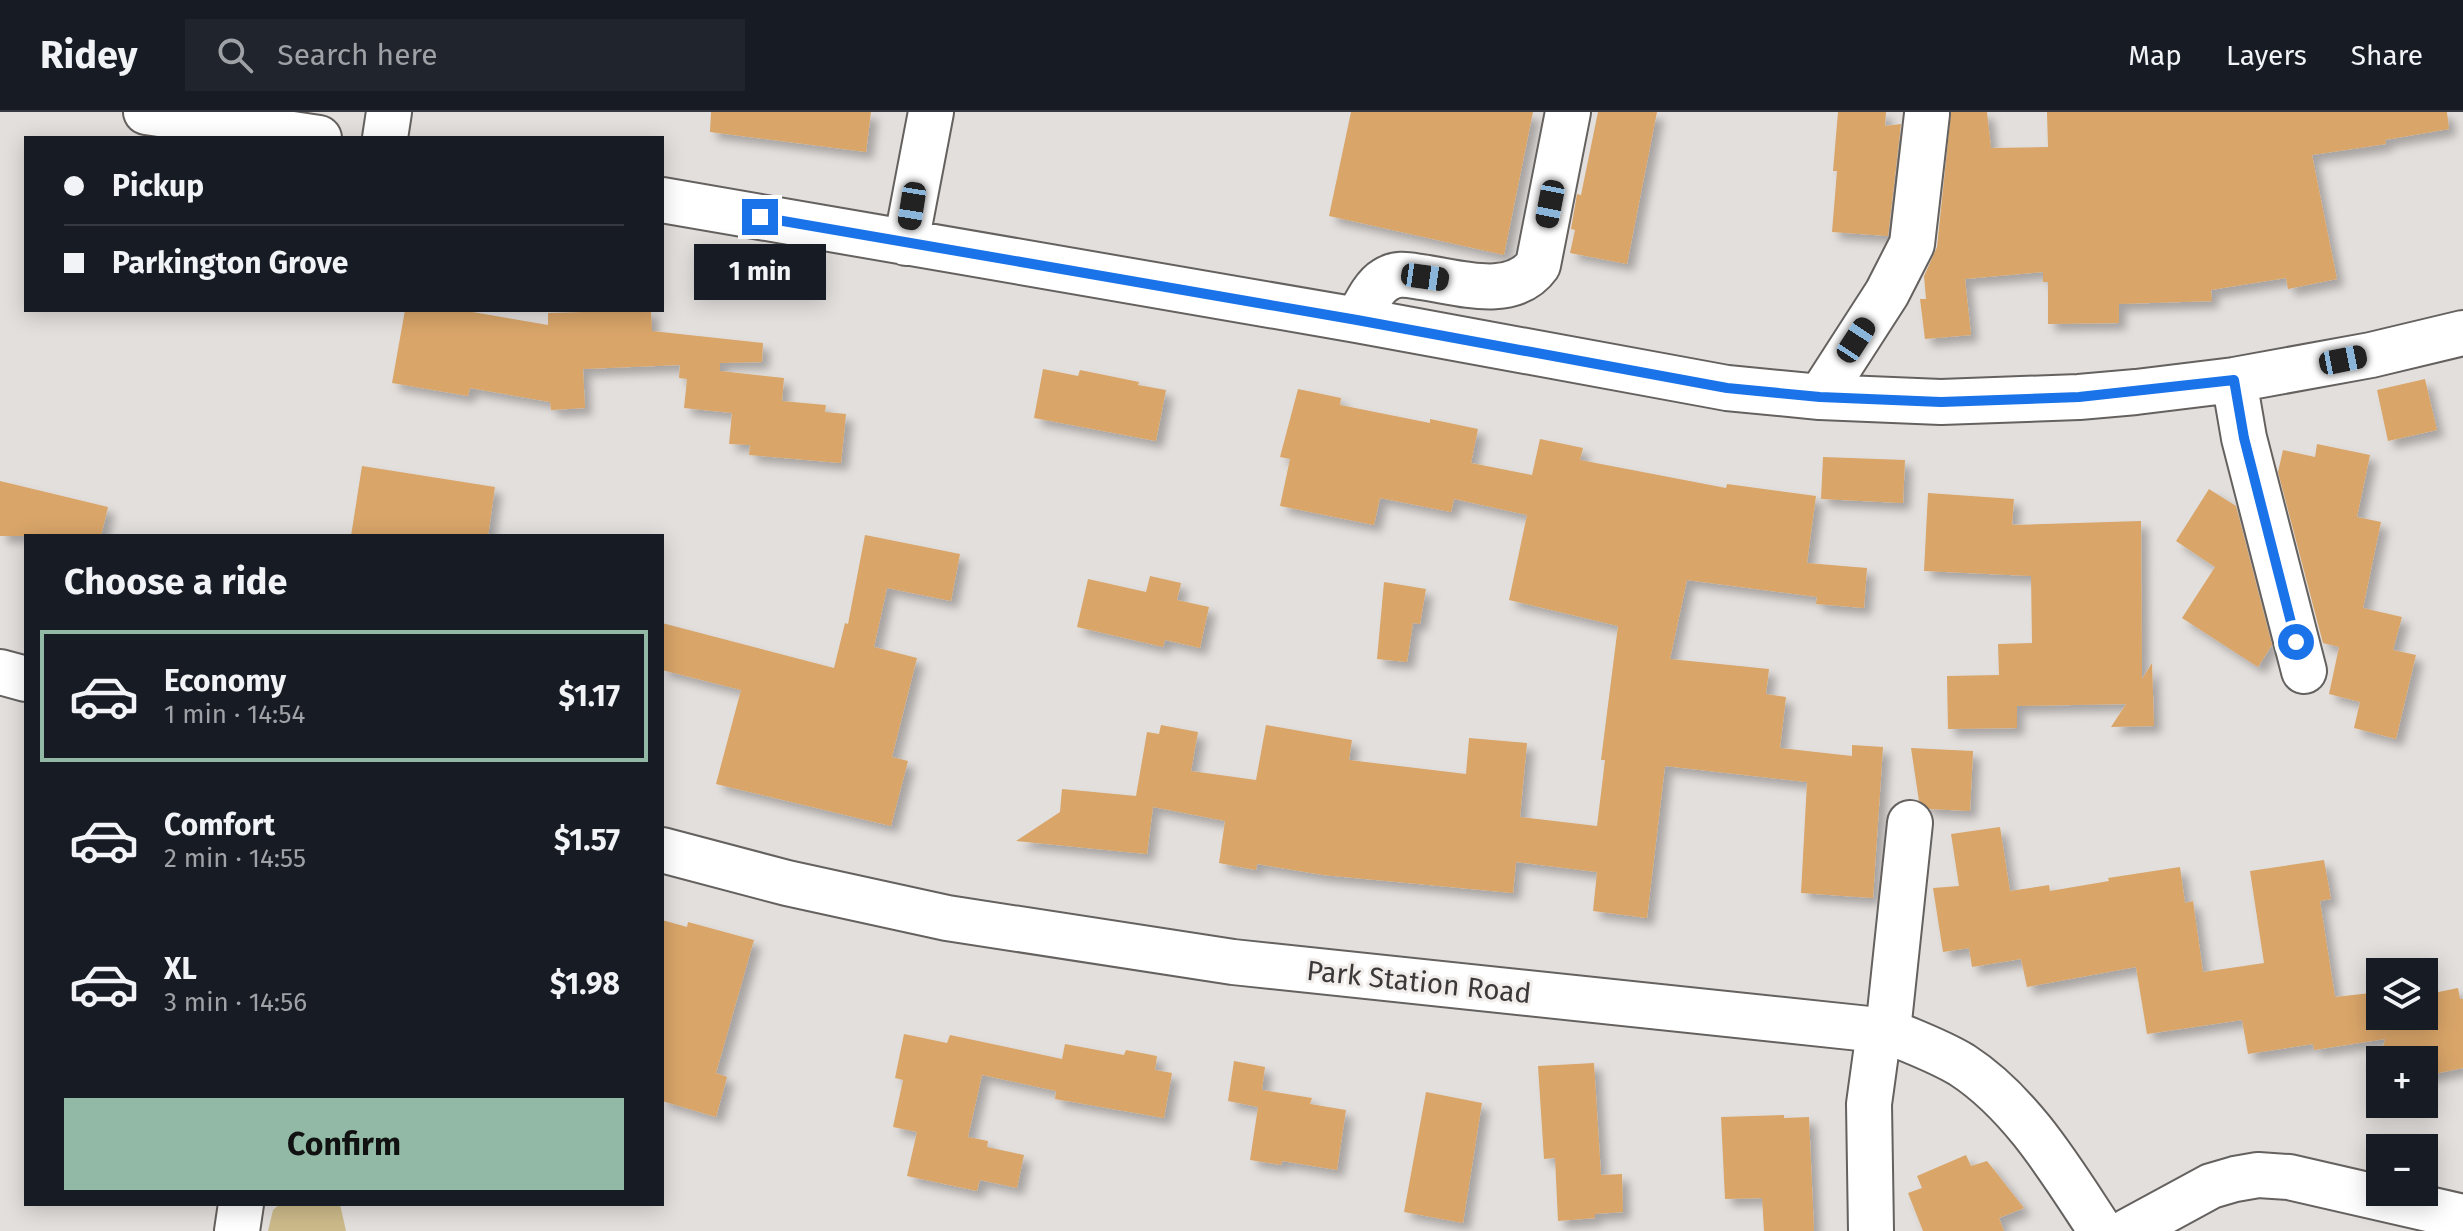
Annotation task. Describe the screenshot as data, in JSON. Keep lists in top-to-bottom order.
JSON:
{
  "streets": {
    "street": ["Park Station Road"]
  },
  "page": {
    "header": "Ridey",
    "search": "Search here",
    "nav": ["Map", "Layers", "Share"],
    "banner": ["Pickup", "Parkington Grove"],
    "bubble": "1 min",
    "heading": "Choose a ride",
    "list": [
      {
        "name": "Economy",
        "note": "1 min · 14:54",
        "value": "$1.17"
      },
      {
        "name": "Comfort",
        "note": "2 min · 14:55",
        "value": "$1.57"
      },
      {
        "name": "XL",
        "note": "3 min · 14:56",
        "value": "$1.98"
      }
    ],
    "map_buttons": ["+", "−"],
    "buttons": "Confirm"
  }
}
